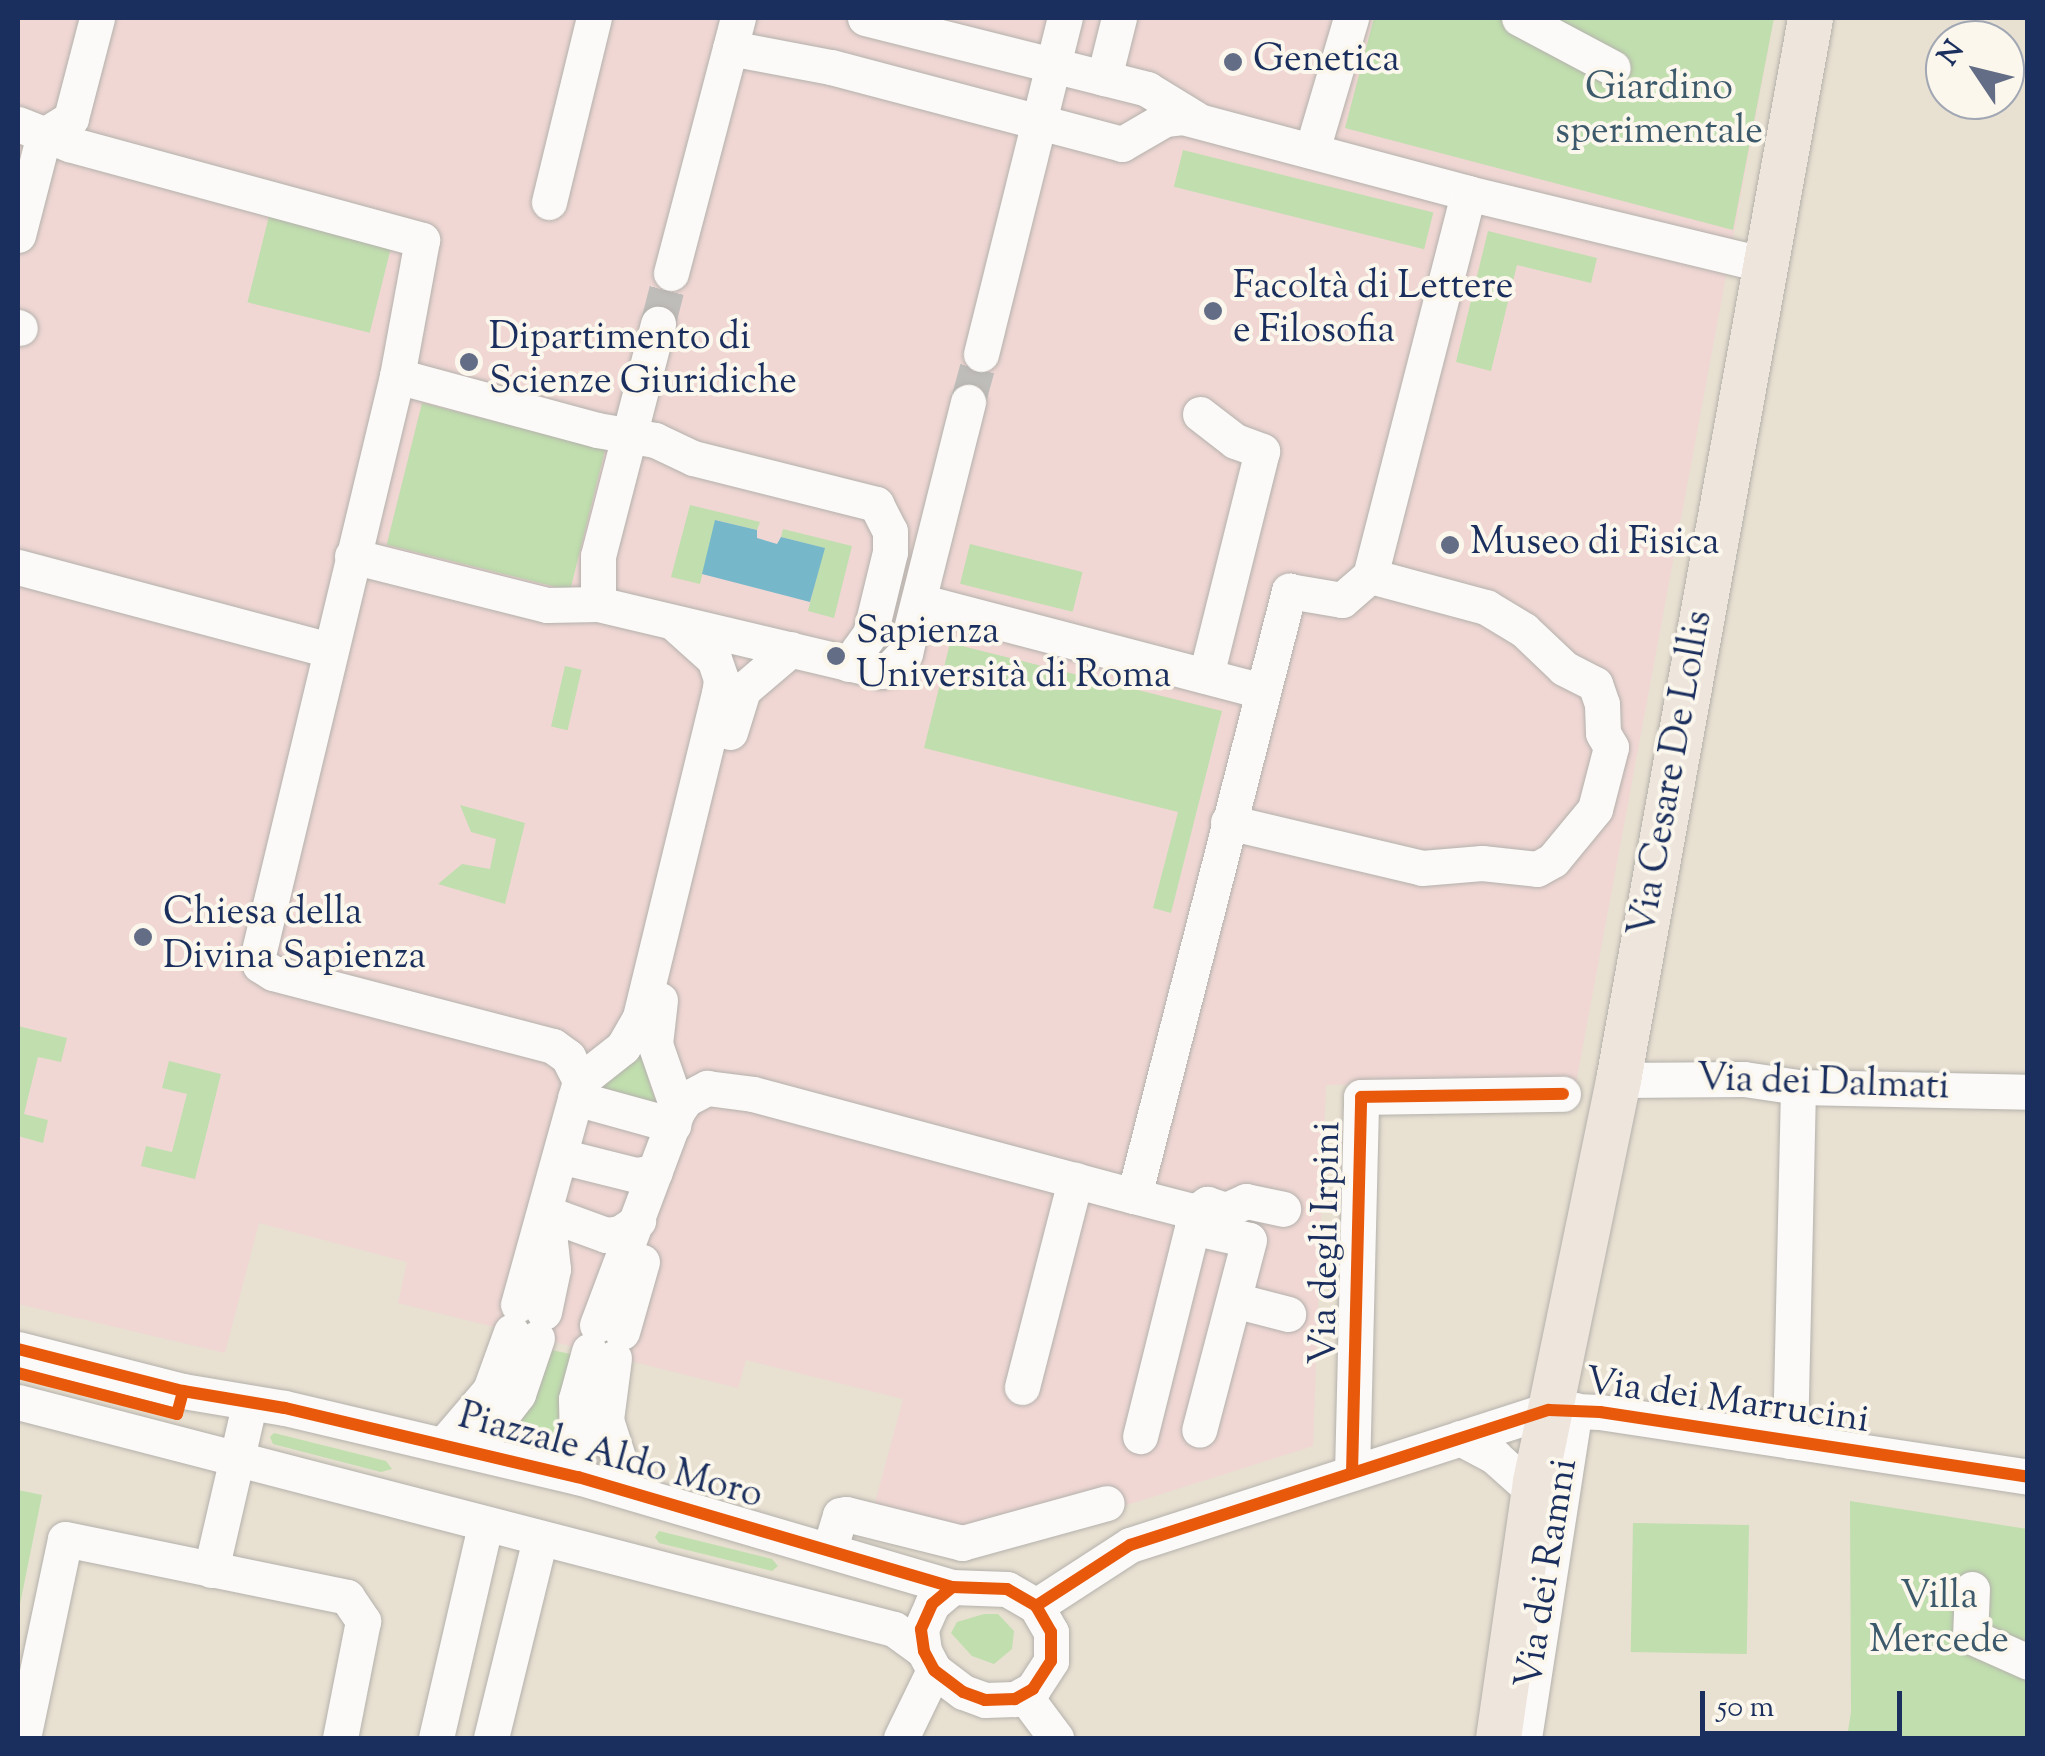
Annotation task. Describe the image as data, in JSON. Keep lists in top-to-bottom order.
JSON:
{
  "streets": {
    "main road": ["Via Cesare De Lollis", "Via dei Ramni"],
    "street": [
      "Via dei Dalmati",
      "Via degli Irpini",
      "Via dei Marrucini",
      "Piazzale Aldo Moro"
    ]
  },
  "crossings": [
    ["Via Cesare De Lollis", "Via dei Dalmati"],
    ["Via Cesare De Lollis", "Via dei Marrucini"],
    ["Via Cesare De Lollis", "Via dei Ramni"],
    ["Via degli Irpini", "Via dei Marrucini"],
    ["Via dei Marrucini", "Piazzale Aldo Moro"],
    ["Via dei Marrucini", "Via dei Ramni"]
  ],
  "parks": ["Giardino sperimentale", "Villa Mercede"],
  "places": [
    "Genetica",
    "Facoltà di Lettere e Filosofia",
    "Dipartimento di Scienze Giuridiche",
    "Museo di Fisica",
    "Sapienza Università di Roma",
    "Chiesa della Divina Sapienza"
  ],
  "scale_bar": "50 m",
  "north": "top left"
}
